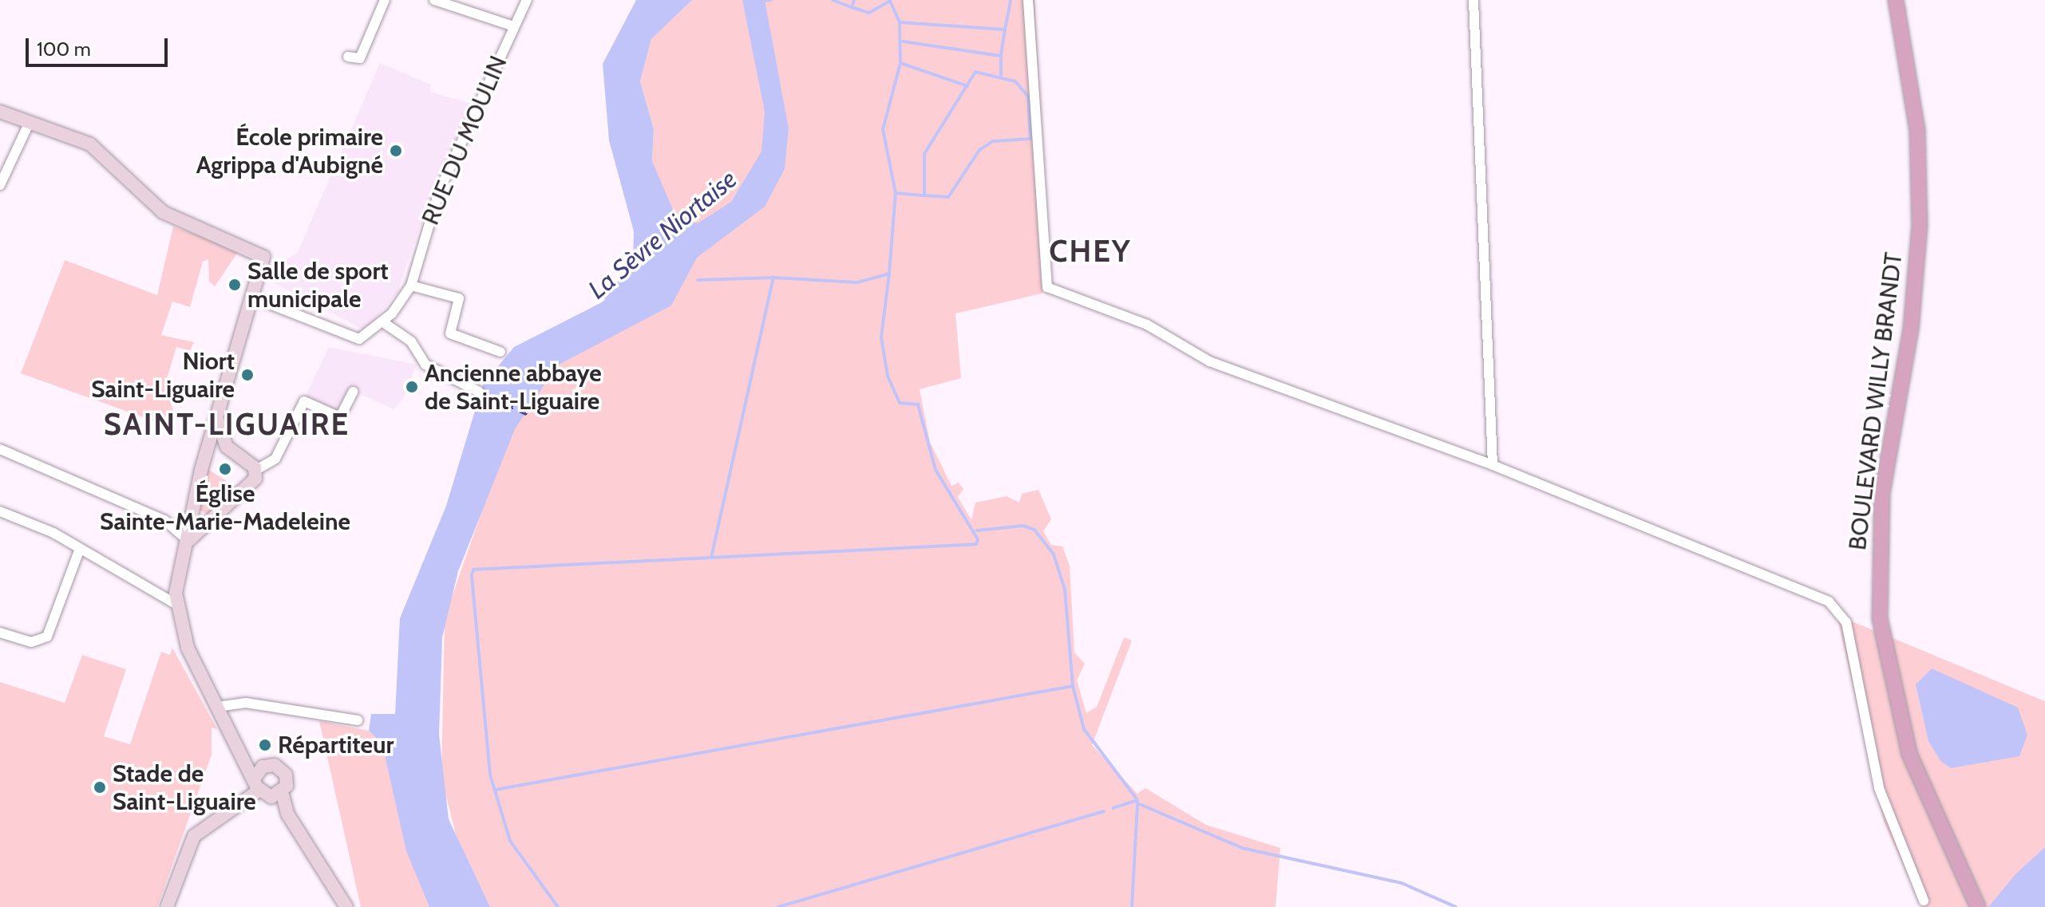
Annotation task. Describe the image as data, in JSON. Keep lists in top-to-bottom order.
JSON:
{
  "streets": {
    "main road": ["BOULEVARD WILLY BRANDT"],
    "street": ["RUE DU MOULIN"]
  },
  "districts": ["CHEY", "SAINT-LIGUAIRE"],
  "water": ["La Sèvre Niortaise"],
  "places": [
    "École primaire Agrippa d'Aubigné",
    "Salle de sport municipale",
    "Niort Saint-Liguaire",
    "Ancienne abbaye de Saint-Liguaire",
    "Église Sainte-Marie-Madeleine",
    "Répartiteur",
    "Stade de Saint-Liguaire"
  ],
  "scale_bar": "100 m"
}
